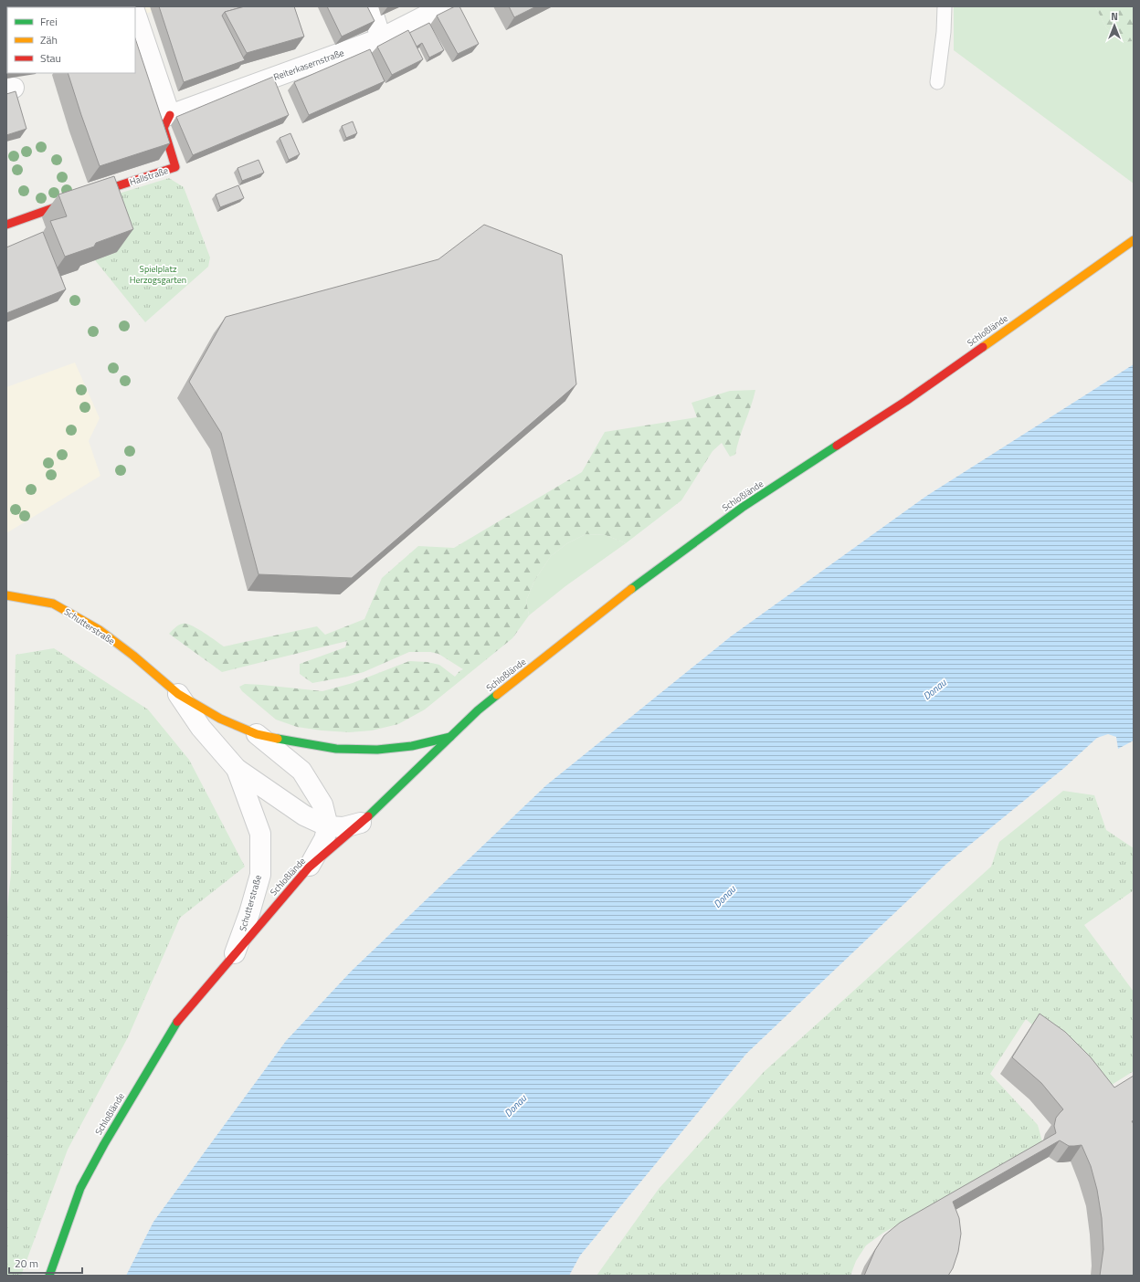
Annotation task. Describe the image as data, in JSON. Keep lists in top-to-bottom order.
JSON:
{
  "streets": {
    "street": [
      "Reiterkasernstraße",
      "Hallstraße",
      "Schloßlände",
      "Schutterstraße"
    ]
  },
  "crossings": [
    ["Reiterkasernstraße", "Hallstraße"],
    ["Schloßlände", "Schutterstraße"]
  ],
  "water": ["Donau"],
  "parks": ["Spielplatz Herzogsgarten"],
  "legend": ["Frei", "Zäh", "Stau"],
  "scale_bar": "20 m",
  "north": "top"
}
